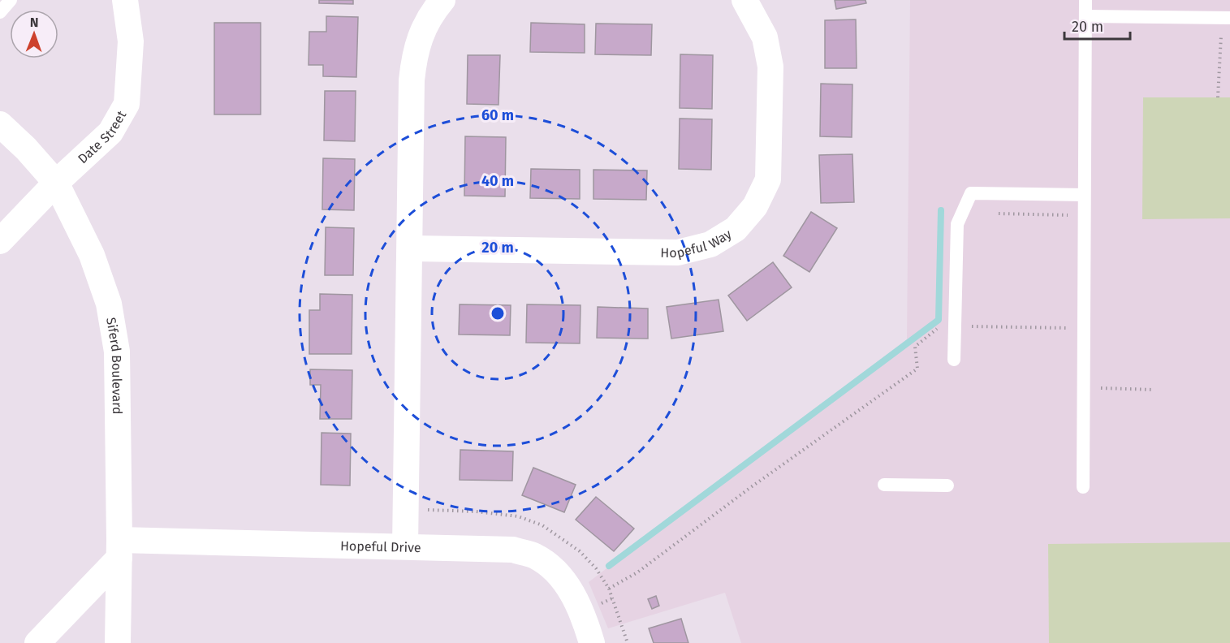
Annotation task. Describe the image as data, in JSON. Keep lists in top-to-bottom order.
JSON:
{
  "streets": {
    "street": [
      "Date Street",
      "Hopeful Way",
      "Siferd Boulevard",
      "Hopeful Drive"
    ]
  },
  "crossings": [
    ["Date Street", "Siferd Boulevard"],
    ["Siferd Boulevard", "Hopeful Drive"]
  ],
  "scale_bar": "20 m",
  "north": "top",
  "rings": ["60 m", "40 m", "20 m"]
}
